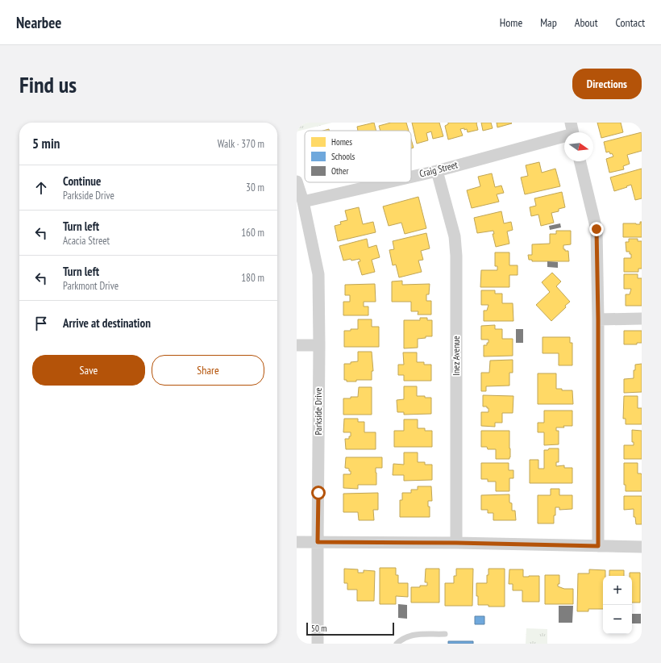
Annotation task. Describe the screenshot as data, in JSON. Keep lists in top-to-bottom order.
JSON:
{
  "streets": {
    "street": ["Craig Street", "Inez Avenue", "Parkside Drive"]
  },
  "crossings": [
    ["Craig Street", "Inez Avenue"],
    ["Craig Street", "Parkside Drive"]
  ],
  "legend": ["Homes", "Schools", "Other"],
  "scale_bar": "50 m",
  "north": "right",
  "page": {
    "header": "Nearbee",
    "nav": [
      "Home",
      "Map",
      "About",
      "Contact"
    ],
    "buttons": [
      "Directions",
      ["Save", "Share"]
    ],
    "title": "Find us",
    "heading": ["5 min", "Walk · 370 m"],
    "list": [
      ["Continue", "Parkside Drive", "30 m"],
      ["Turn left", "Acacia Street", "160 m"],
      ["Turn left", "Parkmont Drive", "180 m"],
      "Arrive at destination"
    ],
    "map_buttons": ["+", "−"],
    "scale": "50 m"
  }
}
